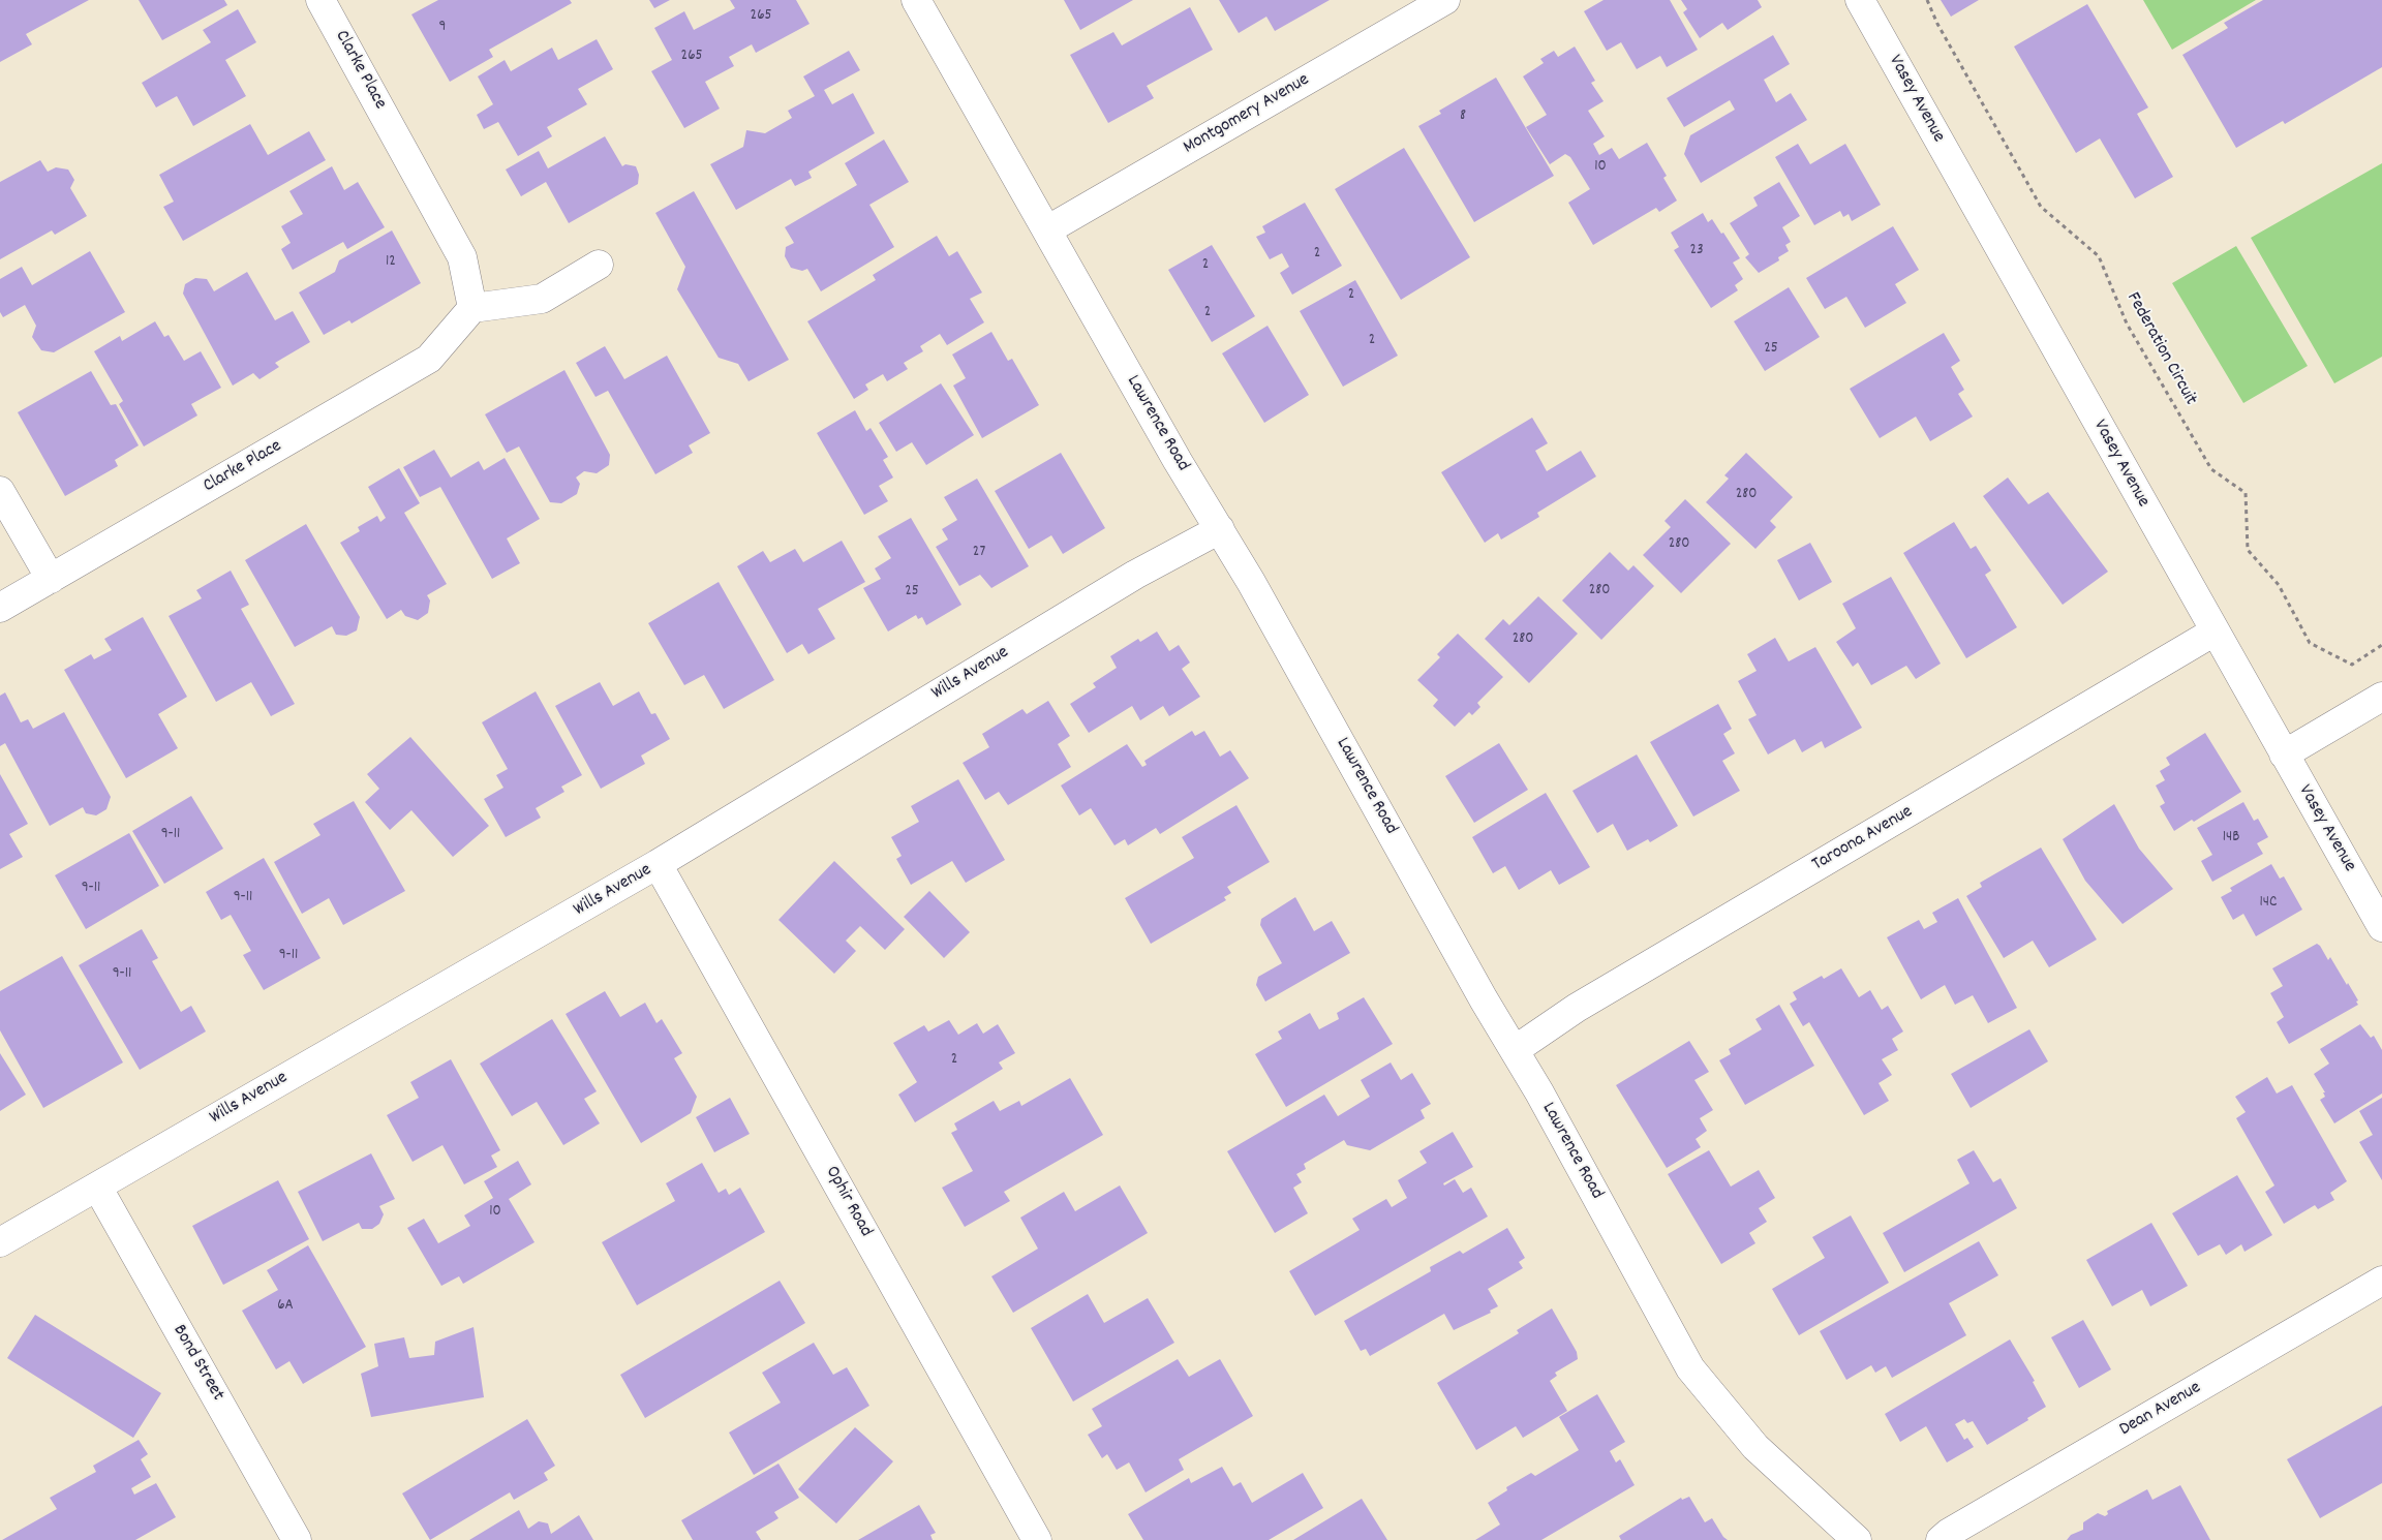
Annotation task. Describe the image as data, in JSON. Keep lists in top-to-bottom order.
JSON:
{
  "streets": {
    "street": [
      "Clarke Place",
      "Vasey Avenue",
      "Montgomery Avenue",
      "Lawrence Road",
      "Wills Avenue",
      "Taroona Avenue",
      "Ophir Road",
      "Bond Street",
      "Dean Avenue"
    ],
    "path": ["Federation Circuit"]
  },
  "crossings": [
    ["Vasey Avenue", "Taroona Avenue"],
    ["Montgomery Avenue", "Lawrence Road"],
    ["Lawrence Road", "Wills Avenue"],
    ["Lawrence Road", "Taroona Avenue"],
    ["Wills Avenue", "Ophir Road"],
    ["Wills Avenue", "Bond Street"]
  ],
  "house_numbers": [
    "265",
    "9",
    "265",
    "8",
    "10",
    "23",
    "2",
    "12",
    "2",
    "2",
    "2",
    "2",
    "25",
    "280",
    "280",
    "27",
    "280",
    "25",
    "280",
    "9-11",
    "14B",
    "9-11",
    "9-11",
    "14C",
    "9-11",
    "9-11",
    "2",
    "10",
    "6A"
  ]
}
